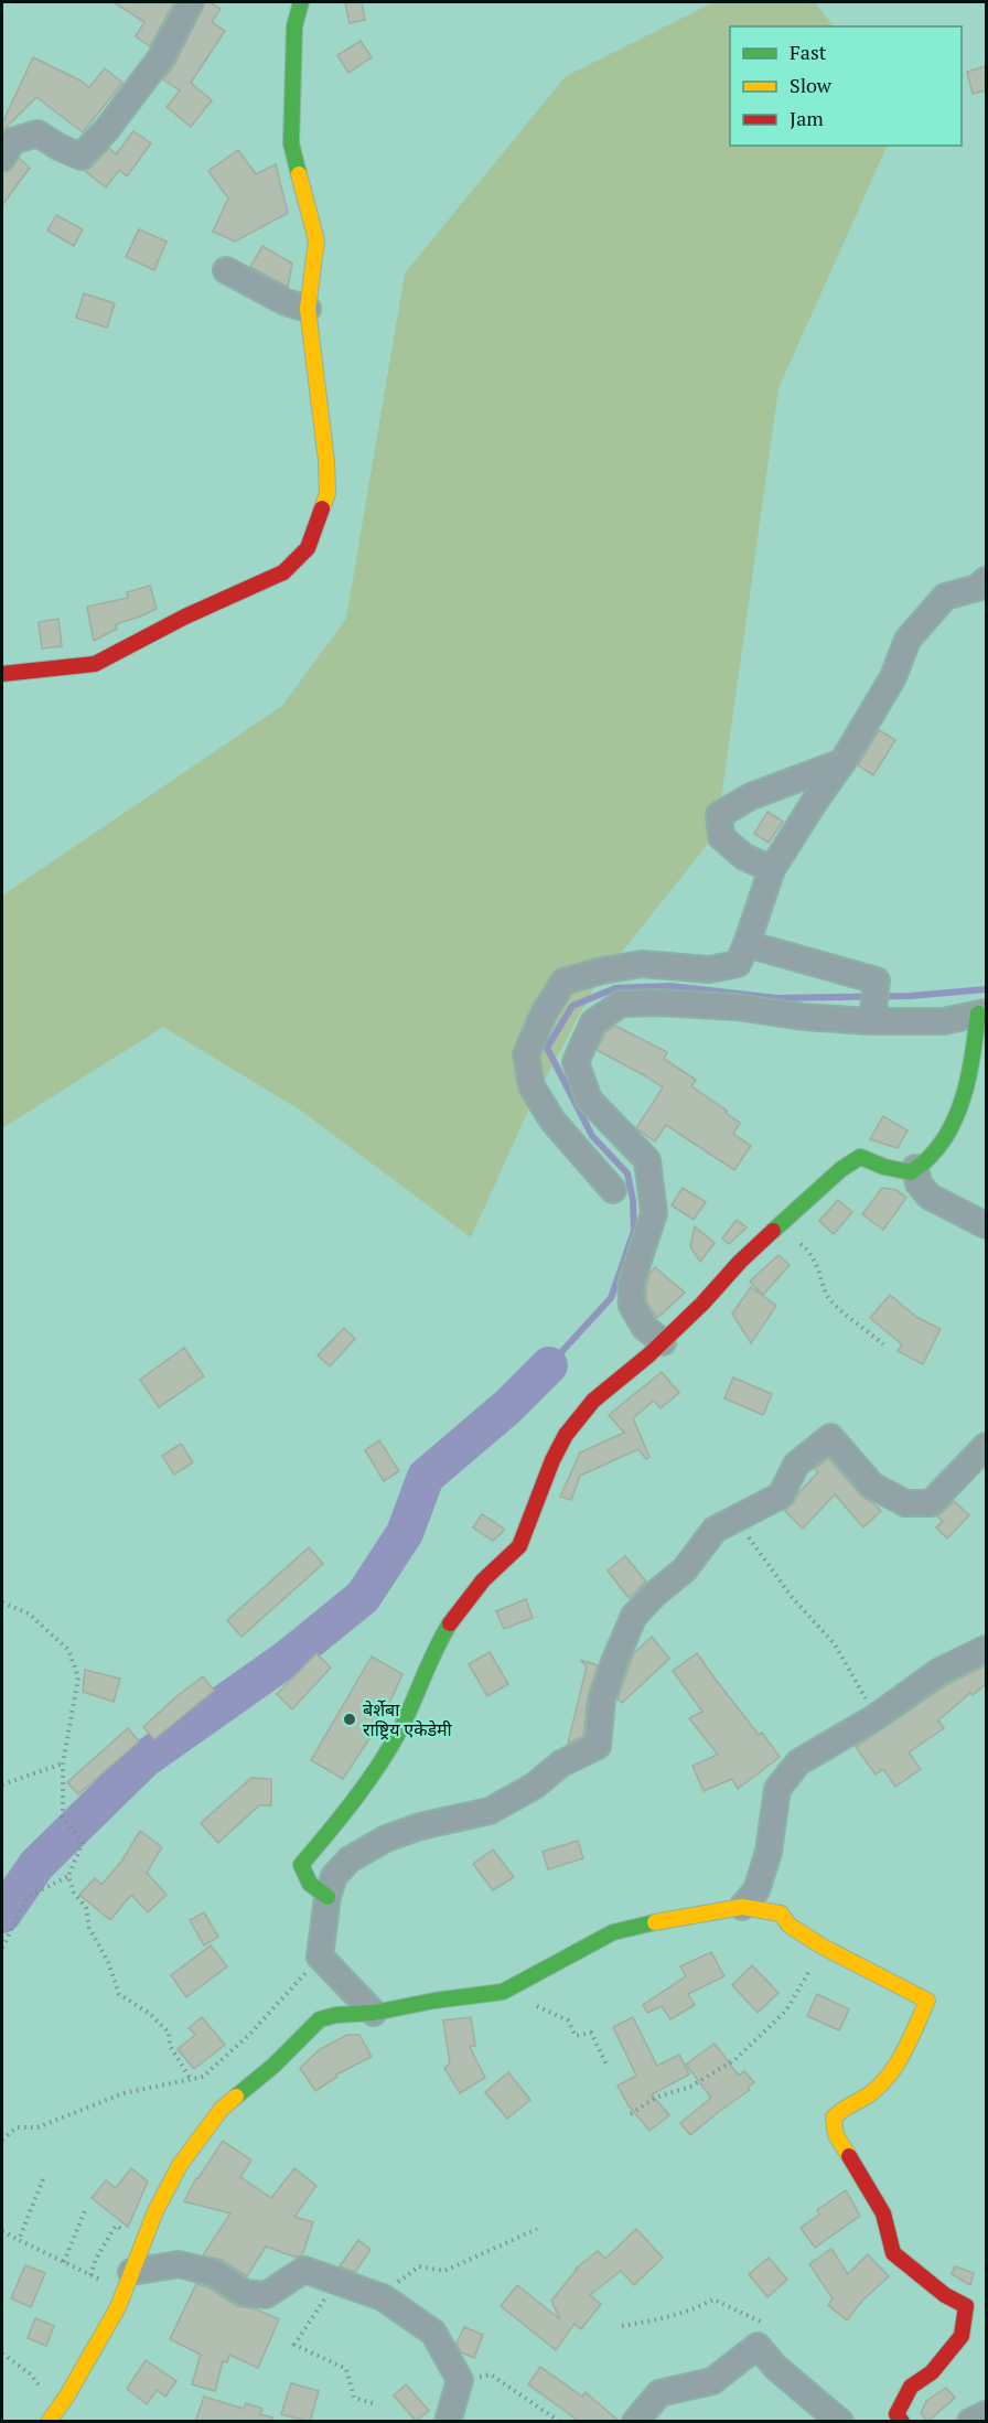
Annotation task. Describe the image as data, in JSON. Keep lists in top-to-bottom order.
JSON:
{
  "places": ["बेर्शेबा राष्ट्रिय एकेडेमी"],
  "legend": ["Fast", "Slow", "Jam"]
}
